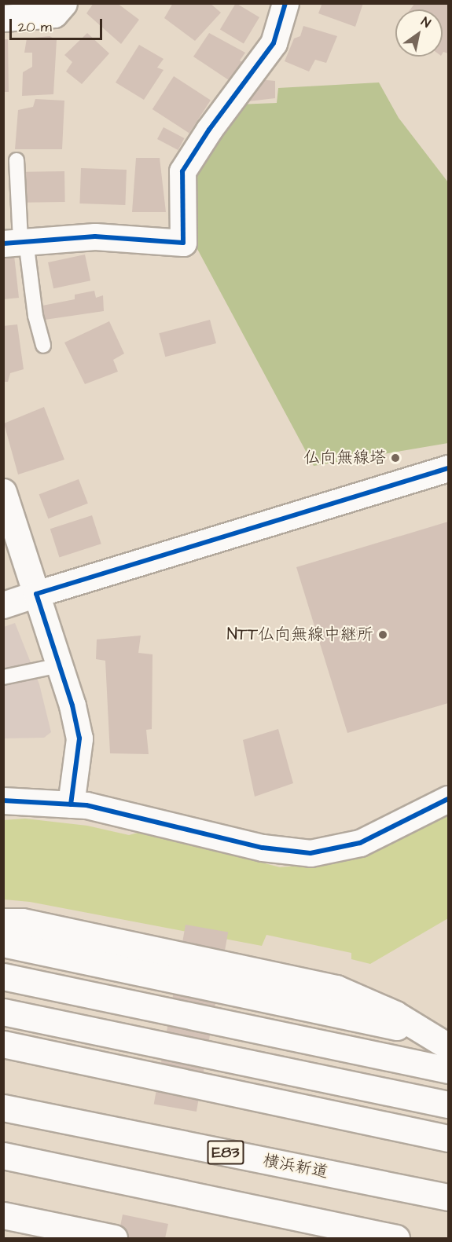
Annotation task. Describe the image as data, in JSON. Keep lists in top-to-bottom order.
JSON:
{
  "streets": {
    "main road": ["E83", "横浜新道"]
  },
  "places": ["仏向無線塔", "NTT仏向無線中継所"],
  "scale_bar": "20 m",
  "north": "top right"
}
